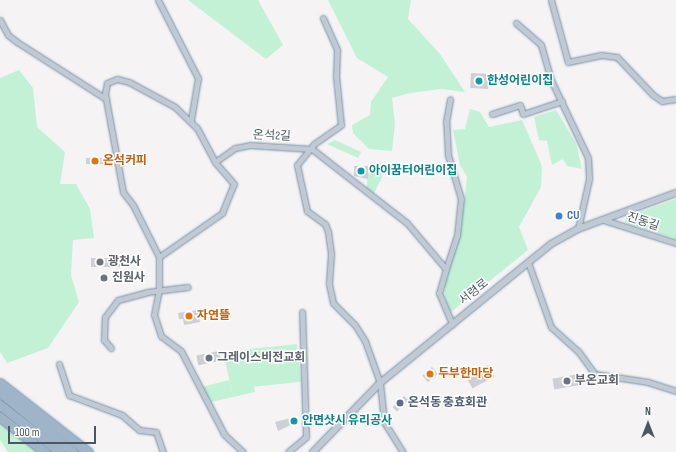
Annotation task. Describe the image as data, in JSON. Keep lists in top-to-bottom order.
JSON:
{
  "streets": {
    "street": ["온석2길", "진동길", "서령로"]
  },
  "crossings": [
    ["진동길", "서령로"]
  ],
  "places": [
    "한성어린이집",
    "온석커피",
    "아이꿈터어린이집",
    "CU",
    "광천사",
    "진원사",
    "자연뜰",
    "그레이스비전교회",
    "두부한마당",
    "부온교회",
    "온석동 충효회관",
    "안면샷시 유리공사"
  ],
  "scale_bar": "100 m",
  "north": "top"
}
